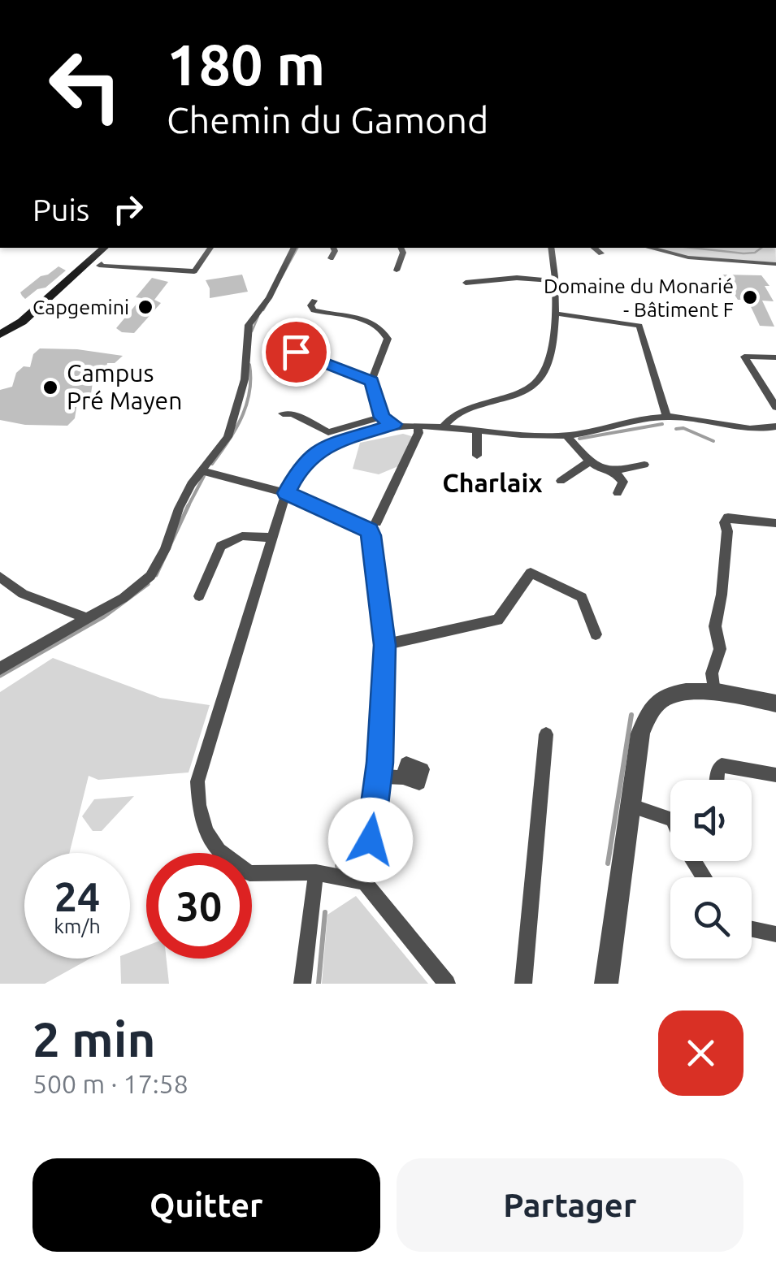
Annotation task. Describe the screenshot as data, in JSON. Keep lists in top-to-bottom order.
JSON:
{
  "districts": ["Charlaix"],
  "places": ["Domaine du Monarié - Bâtiment F", "Capgemini", "Campus Pré Mayen"],
  "page": {
    "turn": ["180 m", "Chemin du Gamond"],
    "then": "Puis",
    "speed": "24 km/h",
    "limit": "30",
    "heading": ["2 min", "500 m · 17:58"],
    "buttons": ["Quitter", "Partager"]
  }
}
